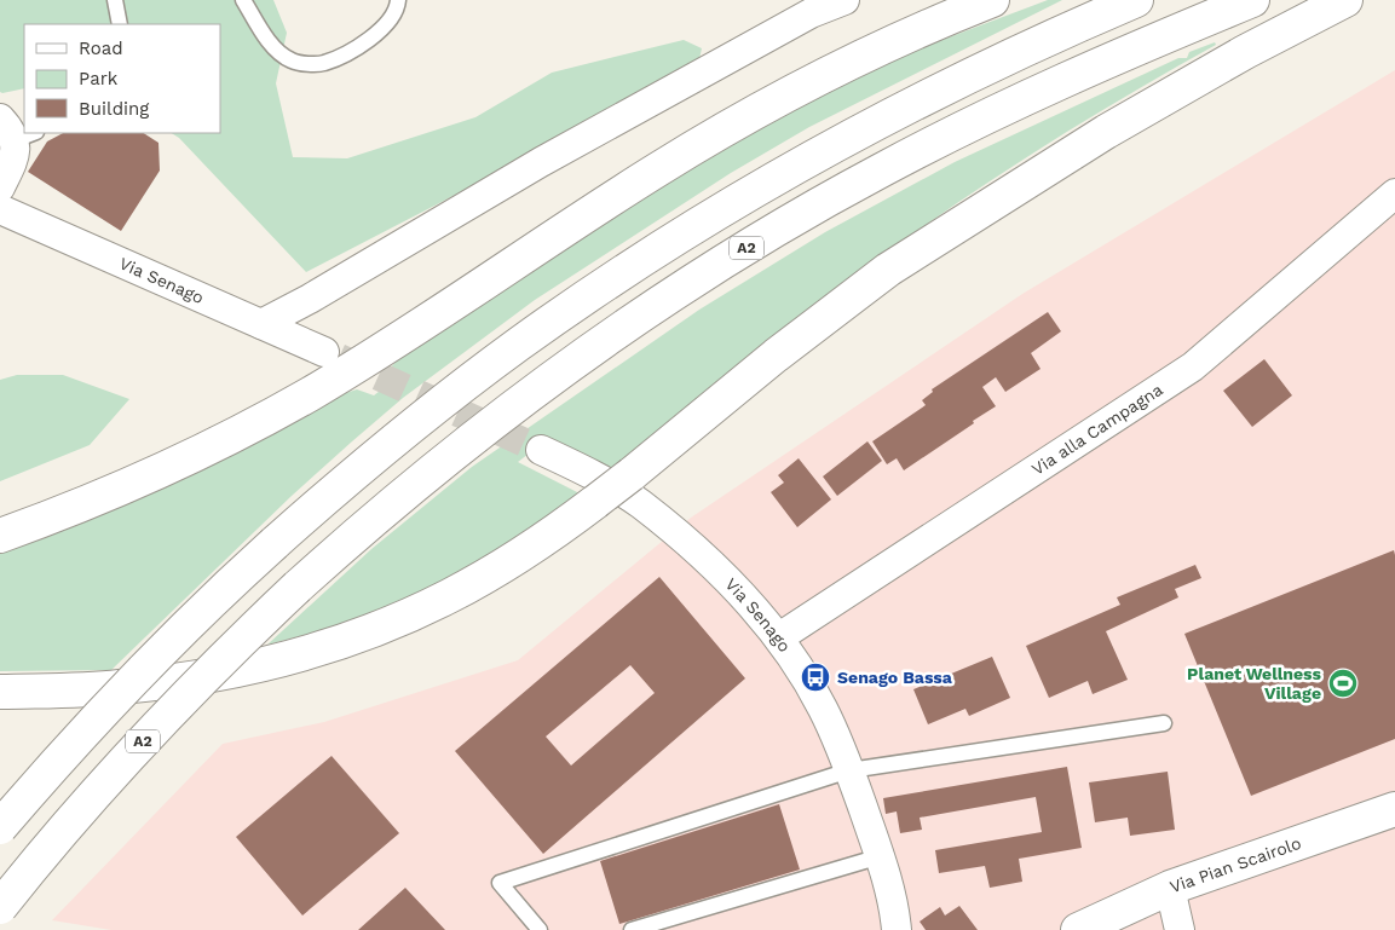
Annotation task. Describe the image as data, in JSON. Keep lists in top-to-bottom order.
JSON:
{
  "streets": {
    "main road": ["A2", "Via Pian Scairolo"],
    "street": ["Via Senago", "Via alla Campagna"]
  },
  "crossings": [
    ["Via Senago", "Via alla Campagna"]
  ],
  "places": {
    "bus stop": ["Senago Bassa"],
    "sports": ["Planet Wellness Village"]
  },
  "legend": ["Road", "Park", "Building"]
}
